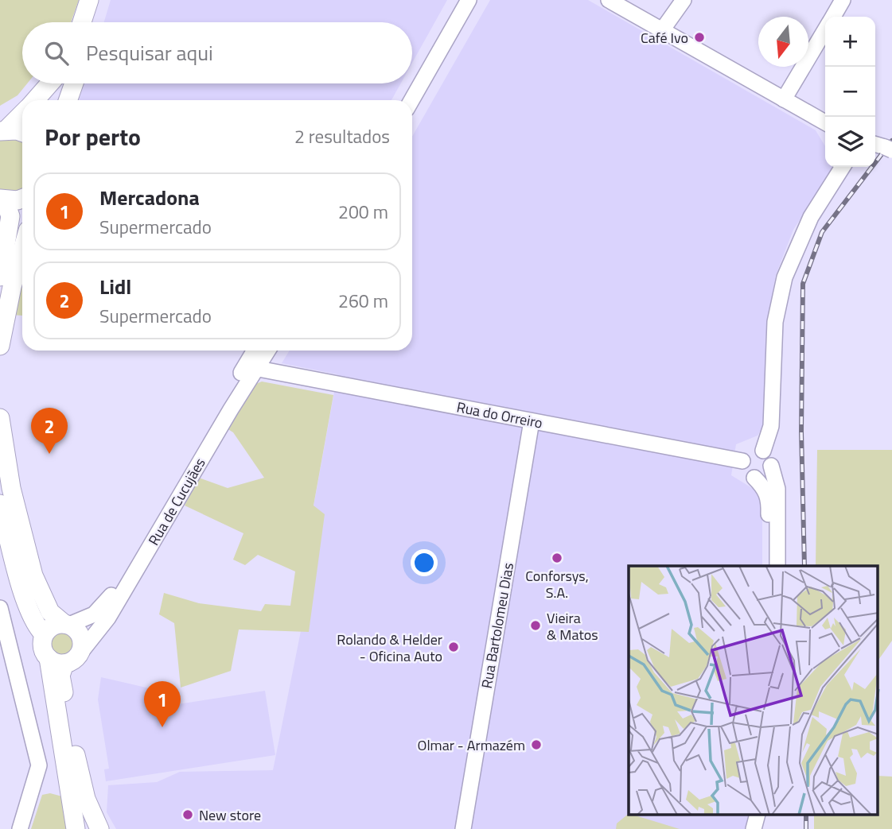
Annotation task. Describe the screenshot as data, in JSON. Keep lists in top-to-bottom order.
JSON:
{
  "streets": {
    "street": ["Rua do Orreiro", "Rua de Cucujães", "Rua Bartolomeu Dias"]
  },
  "crossings": [
    ["Rua do Orreiro", "Rua de Cucujães"],
    ["Rua do Orreiro", "Rua Bartolomeu Dias"]
  ],
  "places": [
    "Café Ivo",
    "Conforsys, S.A.",
    "Vieira & Matos",
    "Rolando & Helder - Oficina Auto",
    "Olmar - Armazém",
    "New store"
  ],
  "north": "bottom",
  "page": {
    "map_buttons": ["+", "−"],
    "search": "Pesquisar aqui",
    "heading": ["Por perto", "2 resultados"],
    "list": [
      {
        "mark": "1",
        "name": "Mercadona",
        "note": "Supermercado",
        "value": "200 m"
      },
      {
        "mark": "2",
        "name": "Lidl",
        "note": "Supermercado",
        "value": "260 m"
      }
    ],
    "pins": ["2", "1"]
  }
}
